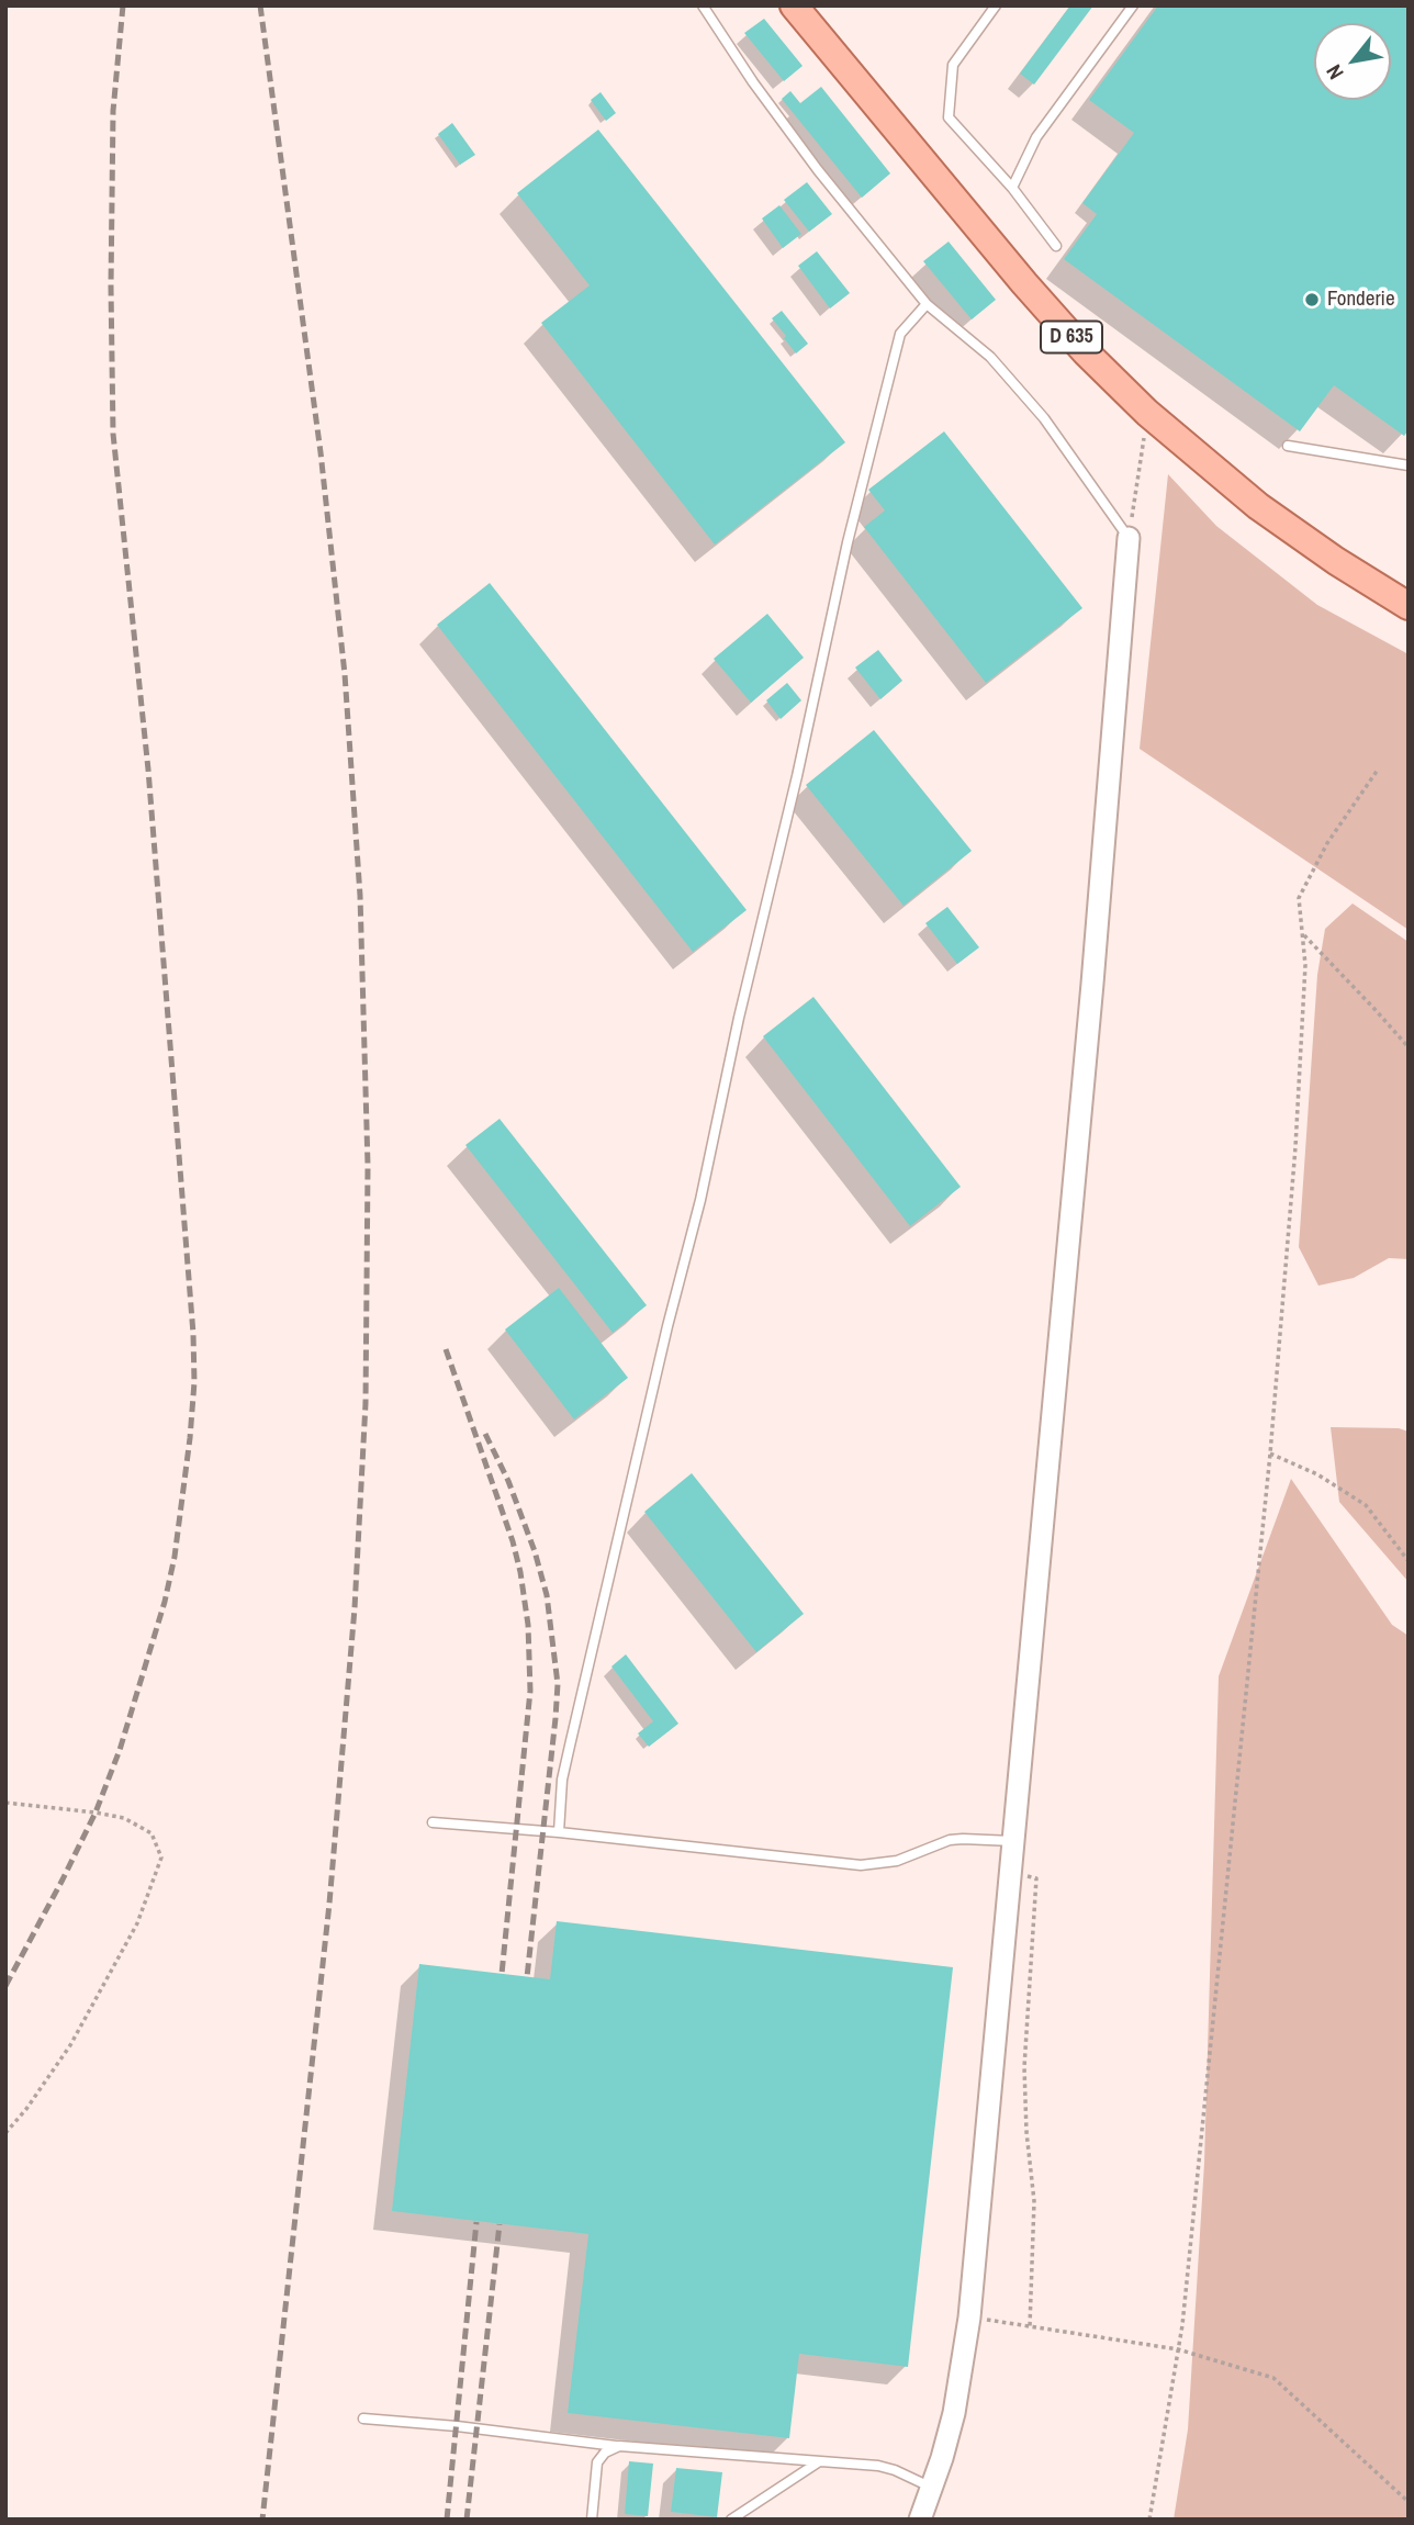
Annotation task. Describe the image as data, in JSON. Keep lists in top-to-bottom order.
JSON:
{
  "streets": {
    "main road": ["D 635"]
  },
  "places": ["Fonderie"],
  "north": "bottom left"
}
